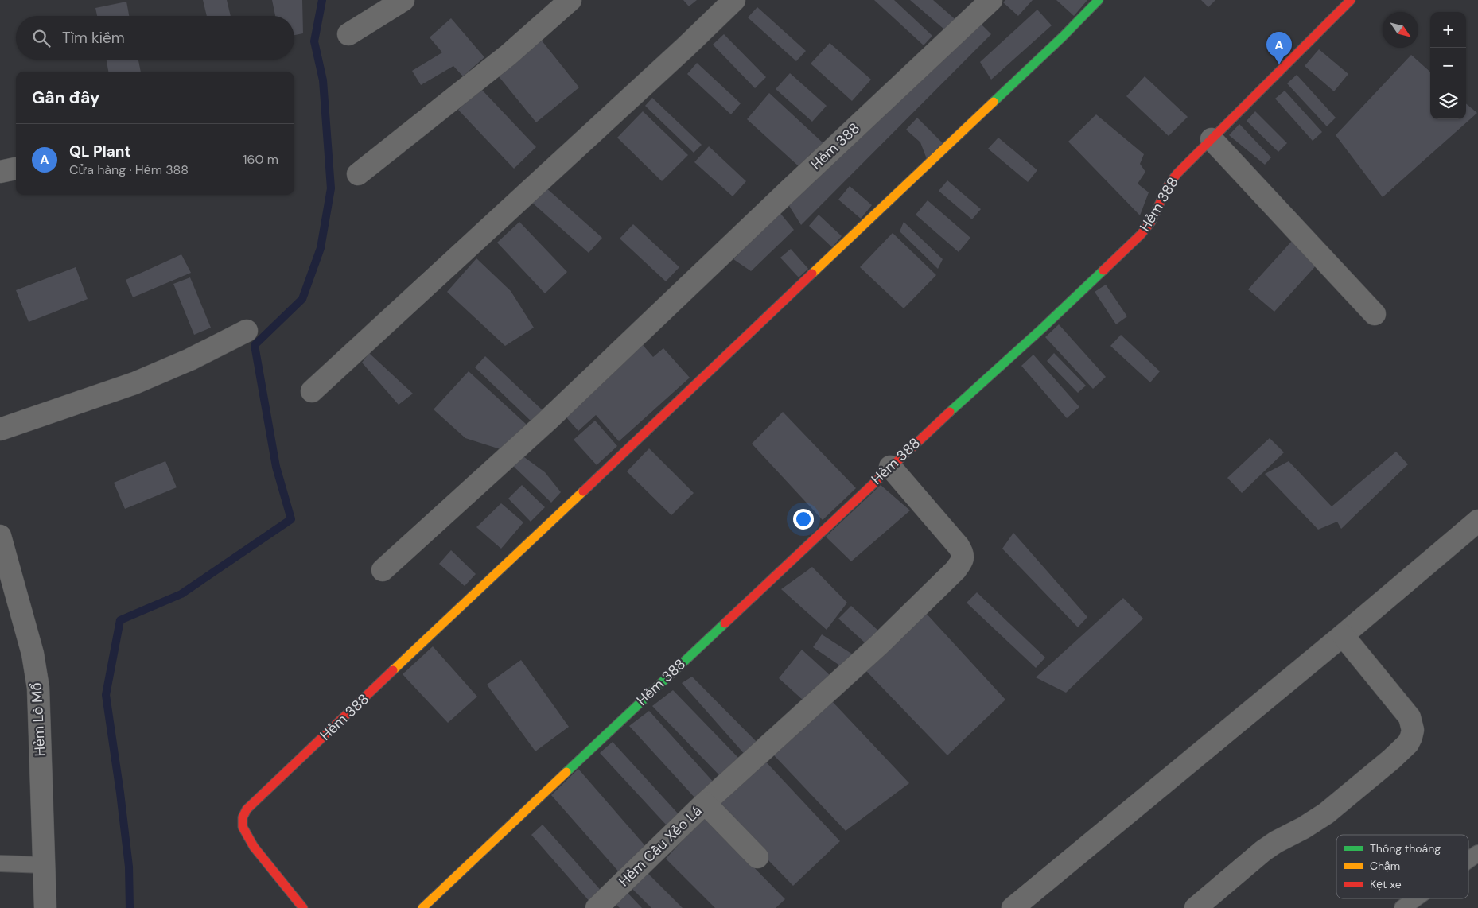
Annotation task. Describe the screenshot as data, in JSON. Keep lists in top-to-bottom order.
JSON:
{
  "streets": {
    "street": ["Hẻm 388", "Hẻm Lò Mổ", "Hẻm Cầu Xẻo Lá"]
  },
  "legend": ["Thông thoáng", "Chậm", "Kẹt xe"],
  "north": "bottom right",
  "page": {
    "map_buttons": ["+", "−"],
    "search": "Tìm kiếm",
    "pins": "A",
    "heading": "Gần đây",
    "list": [
      {
        "mark": "A",
        "name": "QL Plant",
        "note": "Cửa hàng · Hẻm 388",
        "value": "160 m"
      }
    ]
  }
}
